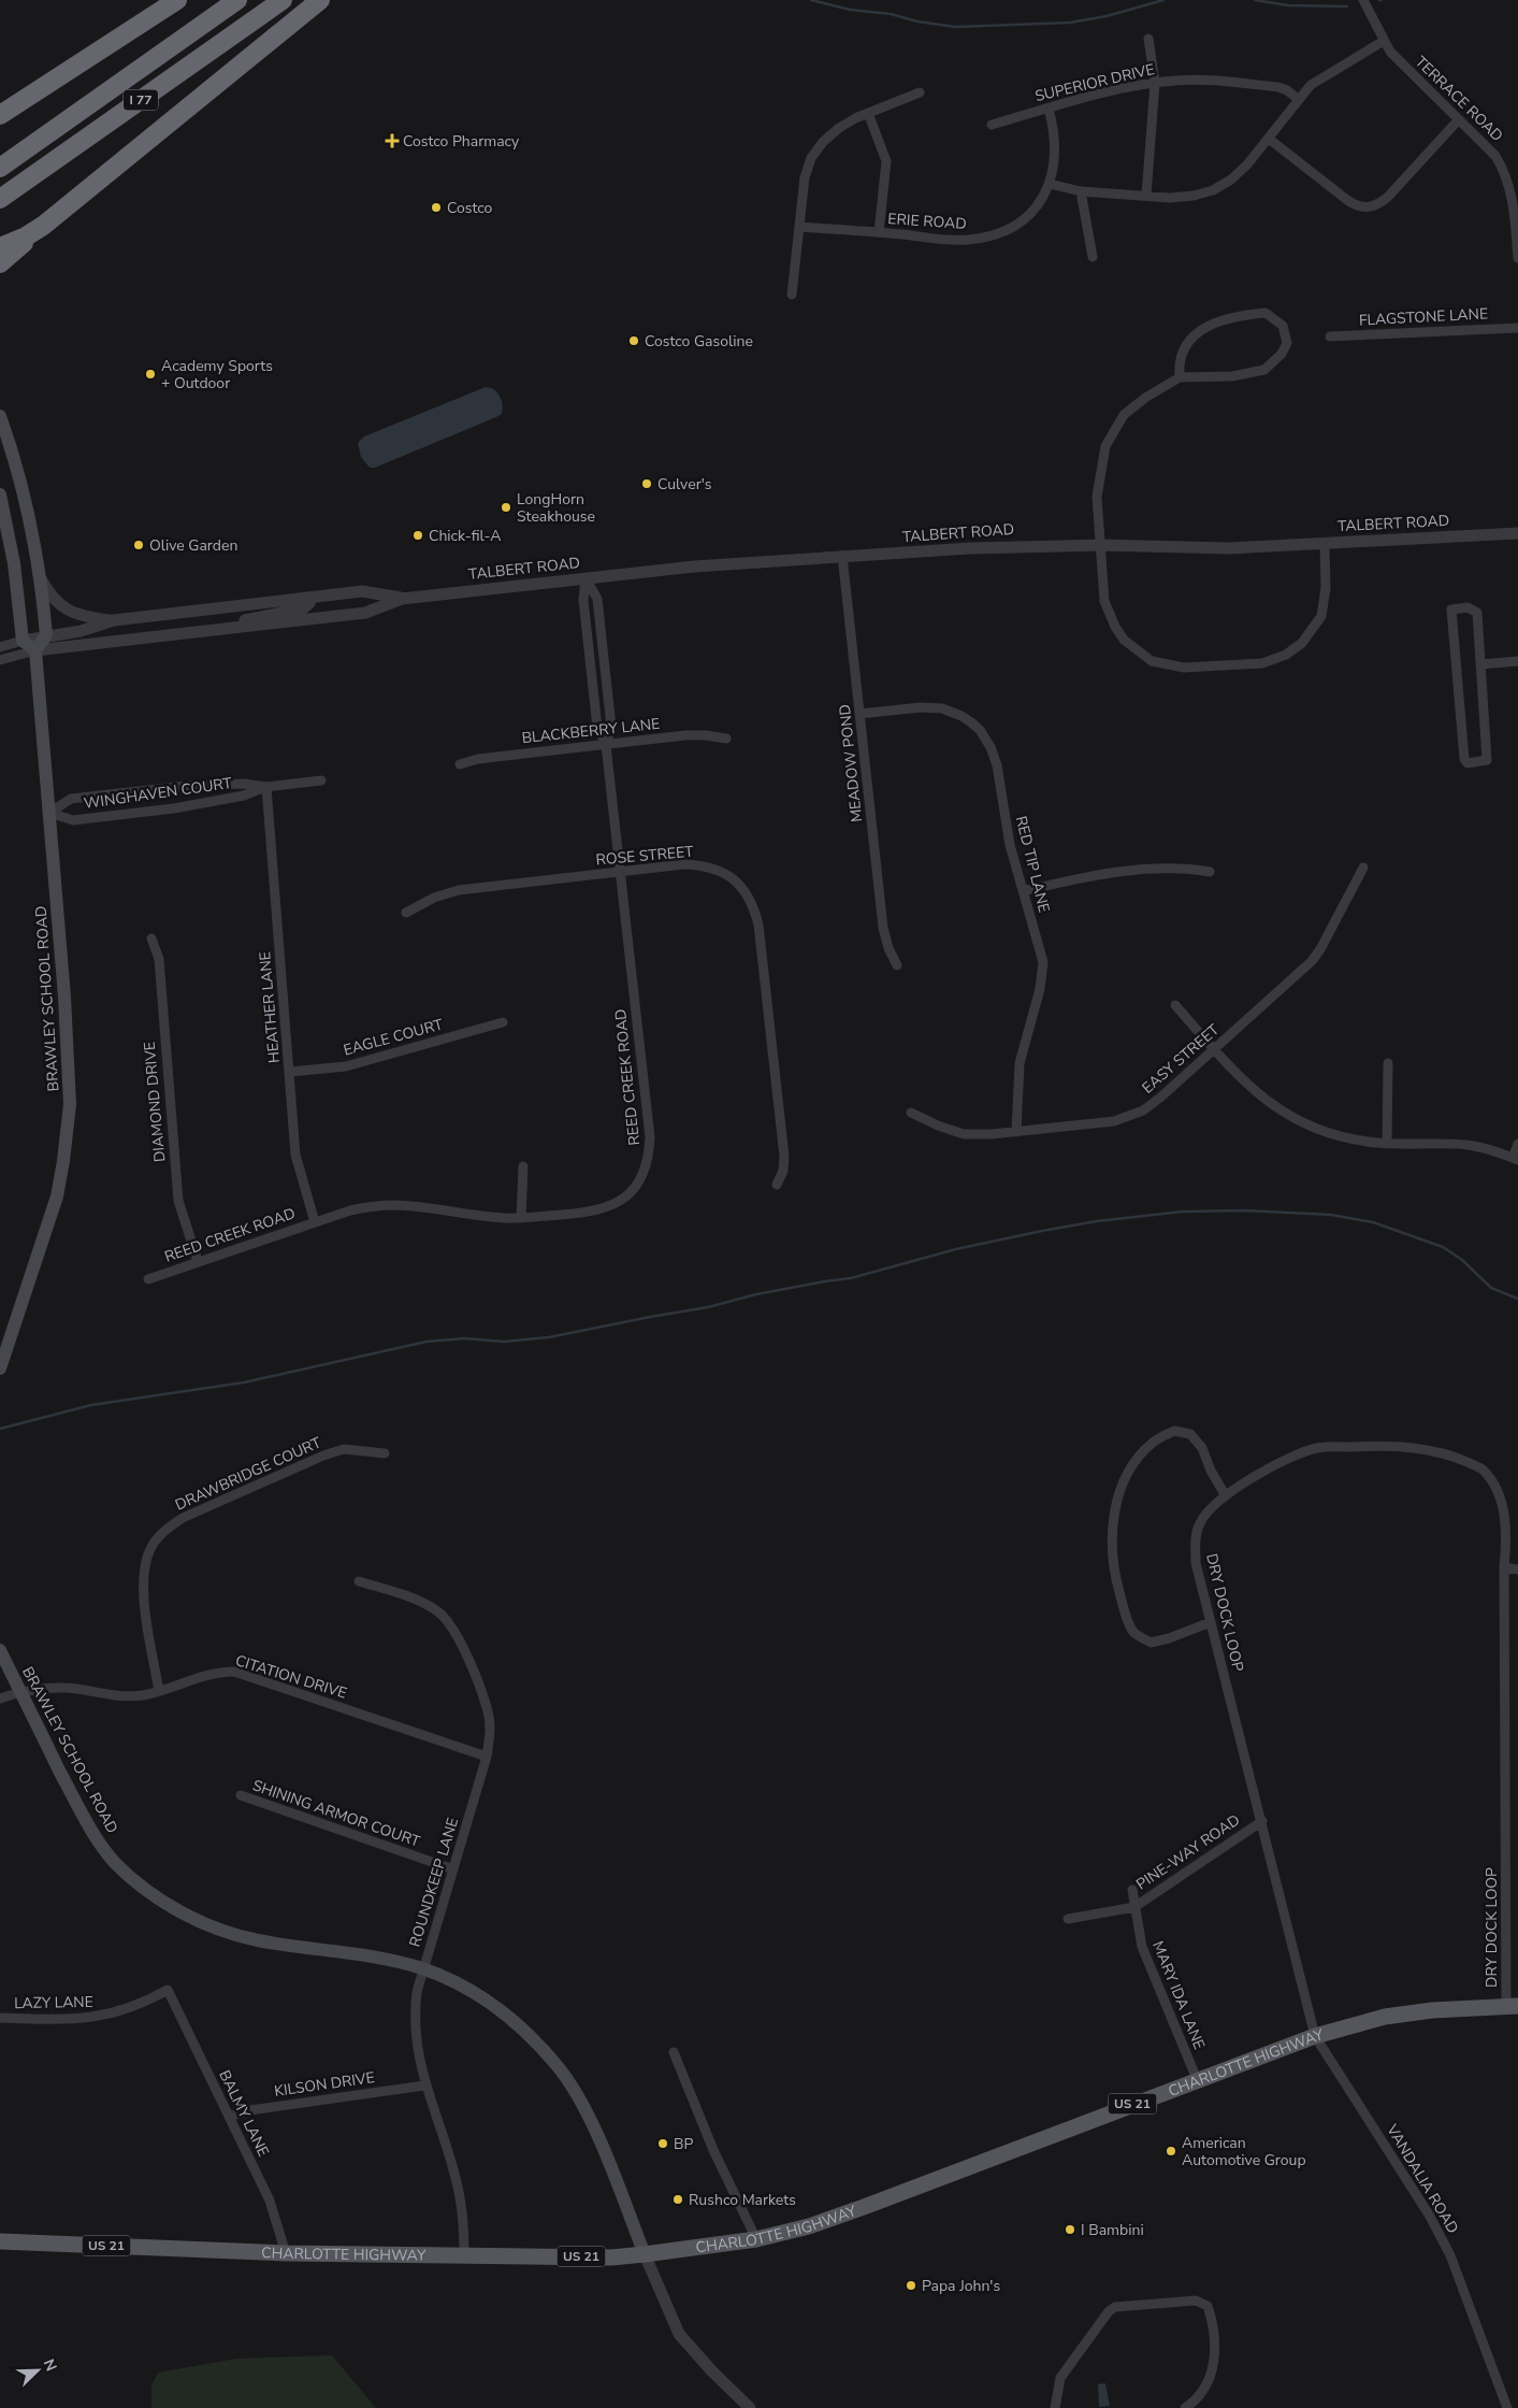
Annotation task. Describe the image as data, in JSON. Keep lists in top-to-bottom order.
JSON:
{
  "streets": {
    "highway": ["I 77"],
    "main road": ["BRAWLEY SCHOOL ROAD", "CHARLOTTE HIGHWAY", "US 21"],
    "street": [
      "SUPERIOR DRIVE",
      "TERRACE ROAD",
      "ERIE ROAD",
      "FLAGSTONE LANE",
      "TALBERT ROAD",
      "BLACKBERRY LANE",
      "MEADOW POND",
      "WINGHAVEN COURT",
      "ROSE STREET",
      "RED TIP LANE",
      "HEATHER LANE",
      "EAGLE COURT",
      "EASY STREET",
      "REED CREEK ROAD",
      "DIAMOND DRIVE",
      "DRAWBRIDGE COURT",
      "DRY DOCK LOOP",
      "CITATION DRIVE",
      "SHINING ARMOR COURT",
      "PINE-WAY ROAD",
      "ROUNDKEEP LANE",
      "MARY IDA LANE",
      "LAZY LANE",
      "KILSON DRIVE",
      "BALMY LANE",
      "VANDALIA ROAD"
    ]
  },
  "crossings": [
    ["SUPERIOR DRIVE", "ERIE ROAD"],
    ["TALBERT ROAD", "MEADOW POND"],
    ["TALBERT ROAD", "BRAWLEY SCHOOL ROAD"],
    ["TALBERT ROAD", "REED CREEK ROAD"],
    ["BLACKBERRY LANE", "REED CREEK ROAD"],
    ["MEADOW POND", "RED TIP LANE"],
    ["WINGHAVEN COURT", "BRAWLEY SCHOOL ROAD"],
    ["WINGHAVEN COURT", "HEATHER LANE"],
    ["ROSE STREET", "REED CREEK ROAD"],
    ["RED TIP LANE", "EASY STREET"],
    ["BRAWLEY SCHOOL ROAD", "CITATION DRIVE"],
    ["BRAWLEY SCHOOL ROAD", "ROUNDKEEP LANE"],
    ["BRAWLEY SCHOOL ROAD", "CHARLOTTE HIGHWAY"],
    ["HEATHER LANE", "EAGLE COURT"],
    ["HEATHER LANE", "REED CREEK ROAD"],
    ["REED CREEK ROAD", "DIAMOND DRIVE"],
    ["DRAWBRIDGE COURT", "CITATION DRIVE"],
    ["DRY DOCK LOOP", "PINE-WAY ROAD"],
    ["DRY DOCK LOOP", "CHARLOTTE HIGHWAY"],
    ["DRY DOCK LOOP", "VANDALIA ROAD"],
    ["CITATION DRIVE", "ROUNDKEEP LANE"],
    ["SHINING ARMOR COURT", "ROUNDKEEP LANE"],
    ["PINE-WAY ROAD", "MARY IDA LANE"],
    ["ROUNDKEEP LANE", "CHARLOTTE HIGHWAY"],
    ["ROUNDKEEP LANE", "KILSON DRIVE"],
    ["MARY IDA LANE", "CHARLOTTE HIGHWAY"],
    ["LAZY LANE", "BALMY LANE"],
    ["CHARLOTTE HIGHWAY", "BALMY LANE"],
    ["CHARLOTTE HIGHWAY", "VANDALIA ROAD"],
    ["KILSON DRIVE", "BALMY LANE"]
  ],
  "places": {
    "health": ["Costco Pharmacy"],
    "other": [
      "Costco",
      "Costco Gasoline",
      "Academy Sports + Outdoor",
      "Culver's",
      "LongHorn Steakhouse",
      "Chick-fil-A",
      "Olive Garden",
      "BP",
      "American Automotive Group",
      "Rushco Markets",
      "I Bambini",
      "Papa John's"
    ]
  },
  "north": "top right"
}
